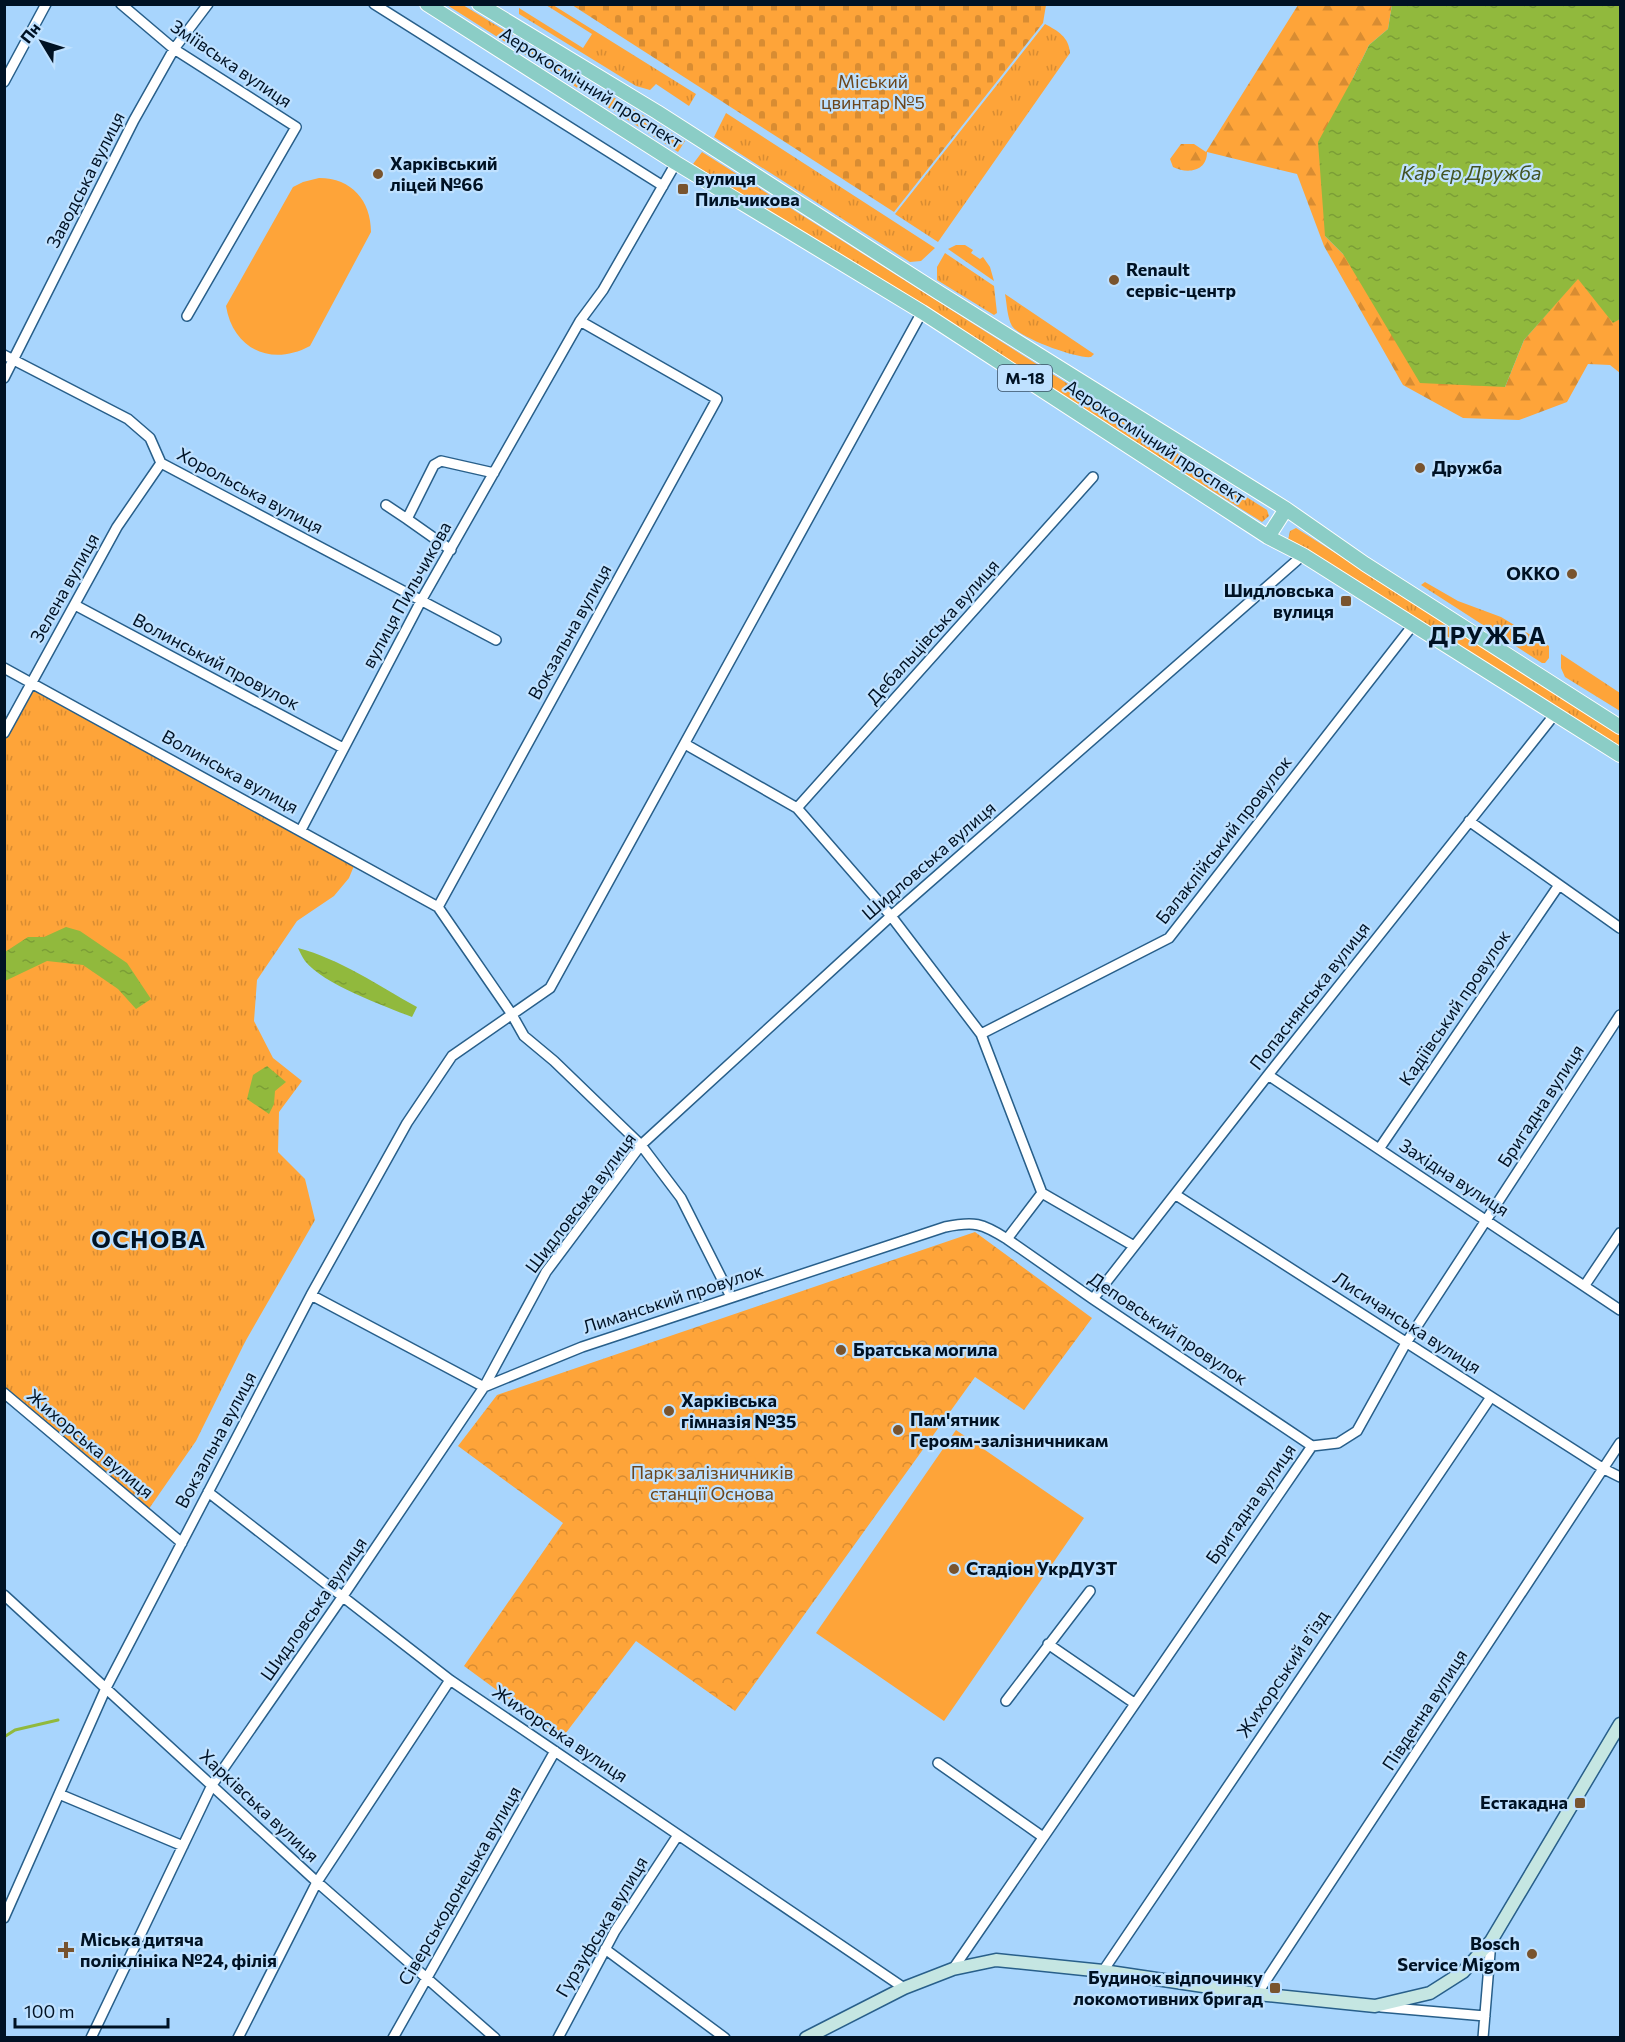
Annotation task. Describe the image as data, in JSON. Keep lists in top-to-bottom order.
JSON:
{
  "streets": {
    "main road": ["Аерокосмічний проспект", "М-18"],
    "street": [
      "Зміївська вулиця",
      "Заводська вулиця",
      "Хорольська вулиця",
      "Зелена вулиця",
      "вулиця Пильчикова",
      "Вокзальна вулиця",
      "Дебальцівська вулиця",
      "Волинський провулок",
      "Волинська вулиця",
      "Балаклійський провулок",
      "Шидловська вулиця",
      "Попаснянська вулиця",
      "Кадіївський провулок",
      "Бригадна вулиця",
      "Західна вулиця",
      "Лиманський провулок",
      "Лисичанська вулиця",
      "Деповський провулок",
      "Жихорська вулиця",
      "Жихорський в’їзд",
      "Південна вулиця",
      "Харківська вулиця",
      "Сіверськодонецька вулиця",
      "Гурзуфська вулиця"
    ]
  },
  "crossings": [
    ["Зміївська вулиця", "Заводська вулиця"],
    ["Аерокосмічний проспект", "вулиця Пильчикова"],
    ["Аерокосмічний проспект", "Вокзальна вулиця"],
    ["Аерокосмічний проспект", "Балаклійський провулок"],
    ["Аерокосмічний проспект", "Шидловська вулиця"],
    ["Аерокосмічний проспект", "Попаснянська вулиця"],
    ["Заводська вулиця", "Хорольська вулиця"],
    ["Хорольська вулиця", "Зелена вулиця"],
    ["Хорольська вулиця", "вулиця Пильчикова"],
    ["Зелена вулиця", "Волинський провулок"],
    ["Зелена вулиця", "Волинська вулиця"],
    ["вулиця Пильчикова", "Вокзальна вулиця"],
    ["вулиця Пильчикова", "Волинський провулок"],
    ["вулиця Пильчикова", "Волинська вулиця"],
    ["Вокзальна вулиця", "Волинська вулиця"],
    ["Вокзальна вулиця", "Жихорська вулиця"],
    ["Вокзальна вулиця", "Харківська вулиця"],
    ["Шидловська вулиця", "Лиманський провулок"],
    ["Шидловська вулиця", "Жихорська вулиця"],
    ["Шидловська вулиця", "Харківська вулиця"],
    ["Попаснянська вулиця", "Західна вулиця"],
    ["Попаснянська вулиця", "Лисичанська вулиця"],
    ["Попаснянська вулиця", "Деповський провулок"],
    ["Кадіївський провулок", "Західна вулиця"],
    ["Бригадна вулиця", "Західна вулиця"],
    ["Бригадна вулиця", "Лисичанська вулиця"],
    ["Бригадна вулиця", "Деповський провулок"],
    ["Лиманський провулок", "Деповський провулок"],
    ["Лисичанська вулиця", "Жихорський в’їзд"],
    ["Лисичанська вулиця", "Південна вулиця"],
    ["Жихорська вулиця", "Сіверськодонецька вулиця"],
    ["Жихорська вулиця", "Гурзуфська вулиця"],
    ["Харківська вулиця", "Сіверськодонецька вулиця"]
  ],
  "districts": ["ДРУЖБА", "ОСНОВА"],
  "water": ["Кар'єр Дружба"],
  "parks": ["Міський цвинтар №5", "Парк залізничників станції Основа"],
  "places": {
    "other": [
      "Харківський ліцей №66",
      "Renault сервіс-центр",
      "Дружба",
      "ОККО",
      "Братська могила",
      "Харківська гімназія №35",
      "Пам'ятник Героям-залізничникам",
      "Стадіон УкрДУЗТ",
      "Bosch Service Migom"
    ],
    "transit": [
      "вулиця Пильчикова",
      "Шидловська вулиця",
      "Естакадна",
      "Будинок відпочинку локомотивних бригад"
    ],
    "health": ["Міська дитяча поліклініка №24, філія"]
  },
  "scale_bar": "100 m",
  "north": "top left"
}
